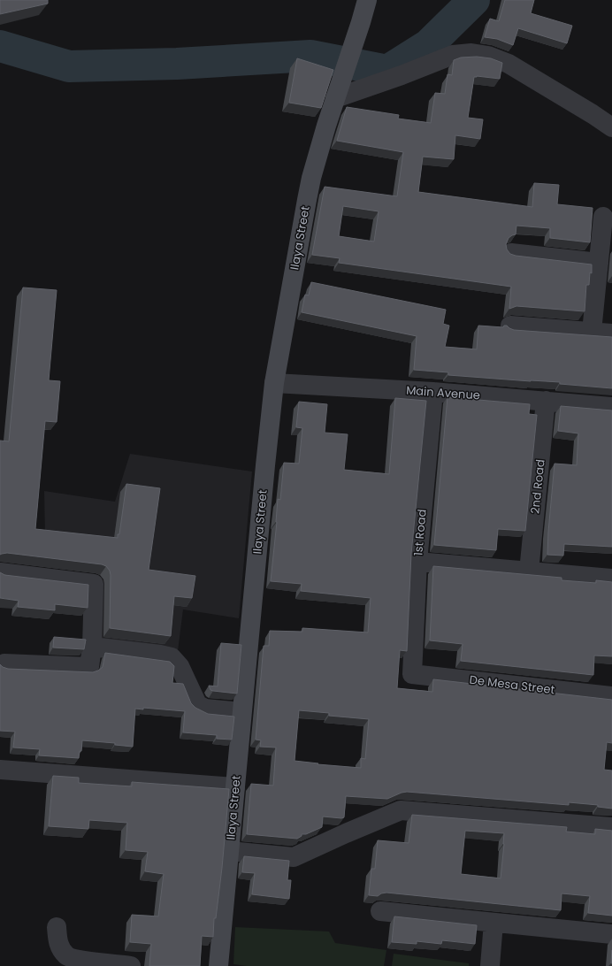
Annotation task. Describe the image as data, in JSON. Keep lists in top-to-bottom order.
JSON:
{
  "streets": {
    "main road": ["Ilaya Street"],
    "street": [
      "Main Avenue",
      "2nd Road",
      "1st Road",
      "De Mesa Street"
    ]
  },
  "crossings": [
    ["Ilaya Street", "Main Avenue"],
    ["Main Avenue", "2nd Road"],
    ["Main Avenue", "1st Road"],
    ["1st Road", "De Mesa Street"]
  ]
}
